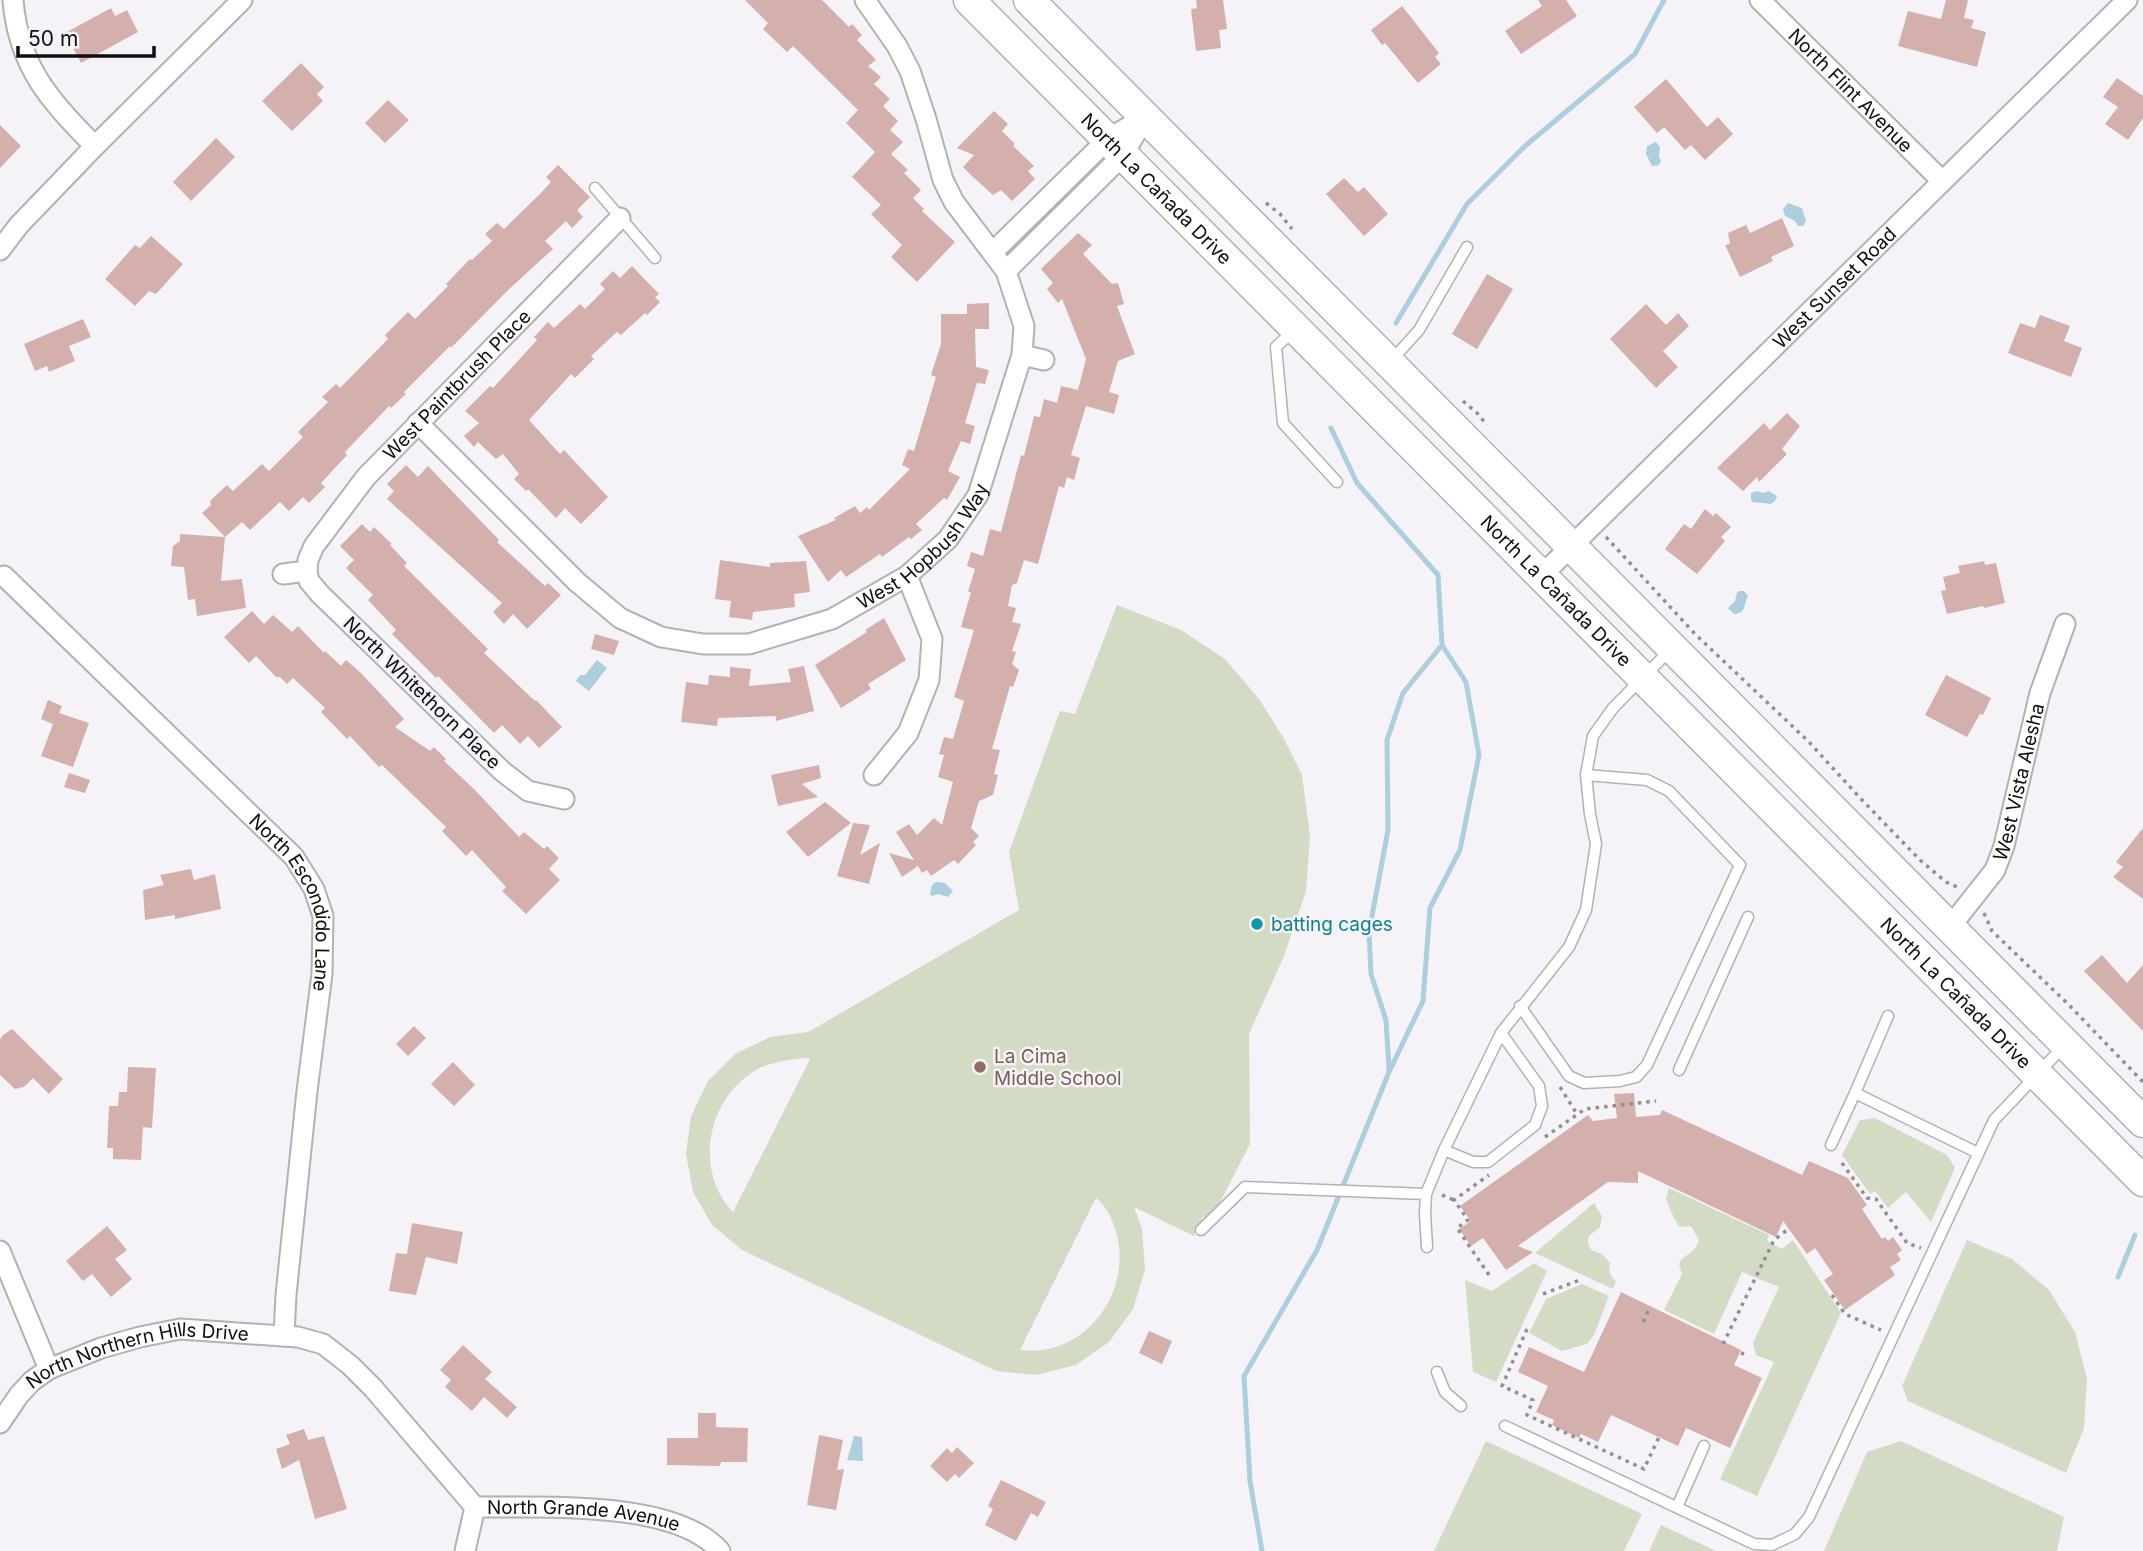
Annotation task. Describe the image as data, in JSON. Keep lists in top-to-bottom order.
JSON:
{
  "streets": {
    "main road": ["North La Cañada Drive"],
    "street": [
      "North Flint Avenue",
      "West Sunset Road",
      "West Paintbrush Place",
      "West Hopbush Way",
      "North Whitethorn Place",
      "West Vista Alesha",
      "North Escondido Lane",
      "North Northern Hills Drive",
      "North Grande Avenue"
    ]
  },
  "crossings": [
    ["North Flint Avenue", "West Sunset Road"],
    ["North La Cañada Drive", "West Sunset Road"],
    ["West Paintbrush Place", "West Hopbush Way"],
    ["West Paintbrush Place", "North Whitethorn Place"],
    ["North Escondido Lane", "North Northern Hills Drive"],
    ["North Escondido Lane", "North Grande Avenue"],
    ["North Northern Hills Drive", "North Grande Avenue"]
  ],
  "places": ["batting cages", "La Cima Middle School"],
  "scale_bar": "50 m"
}
